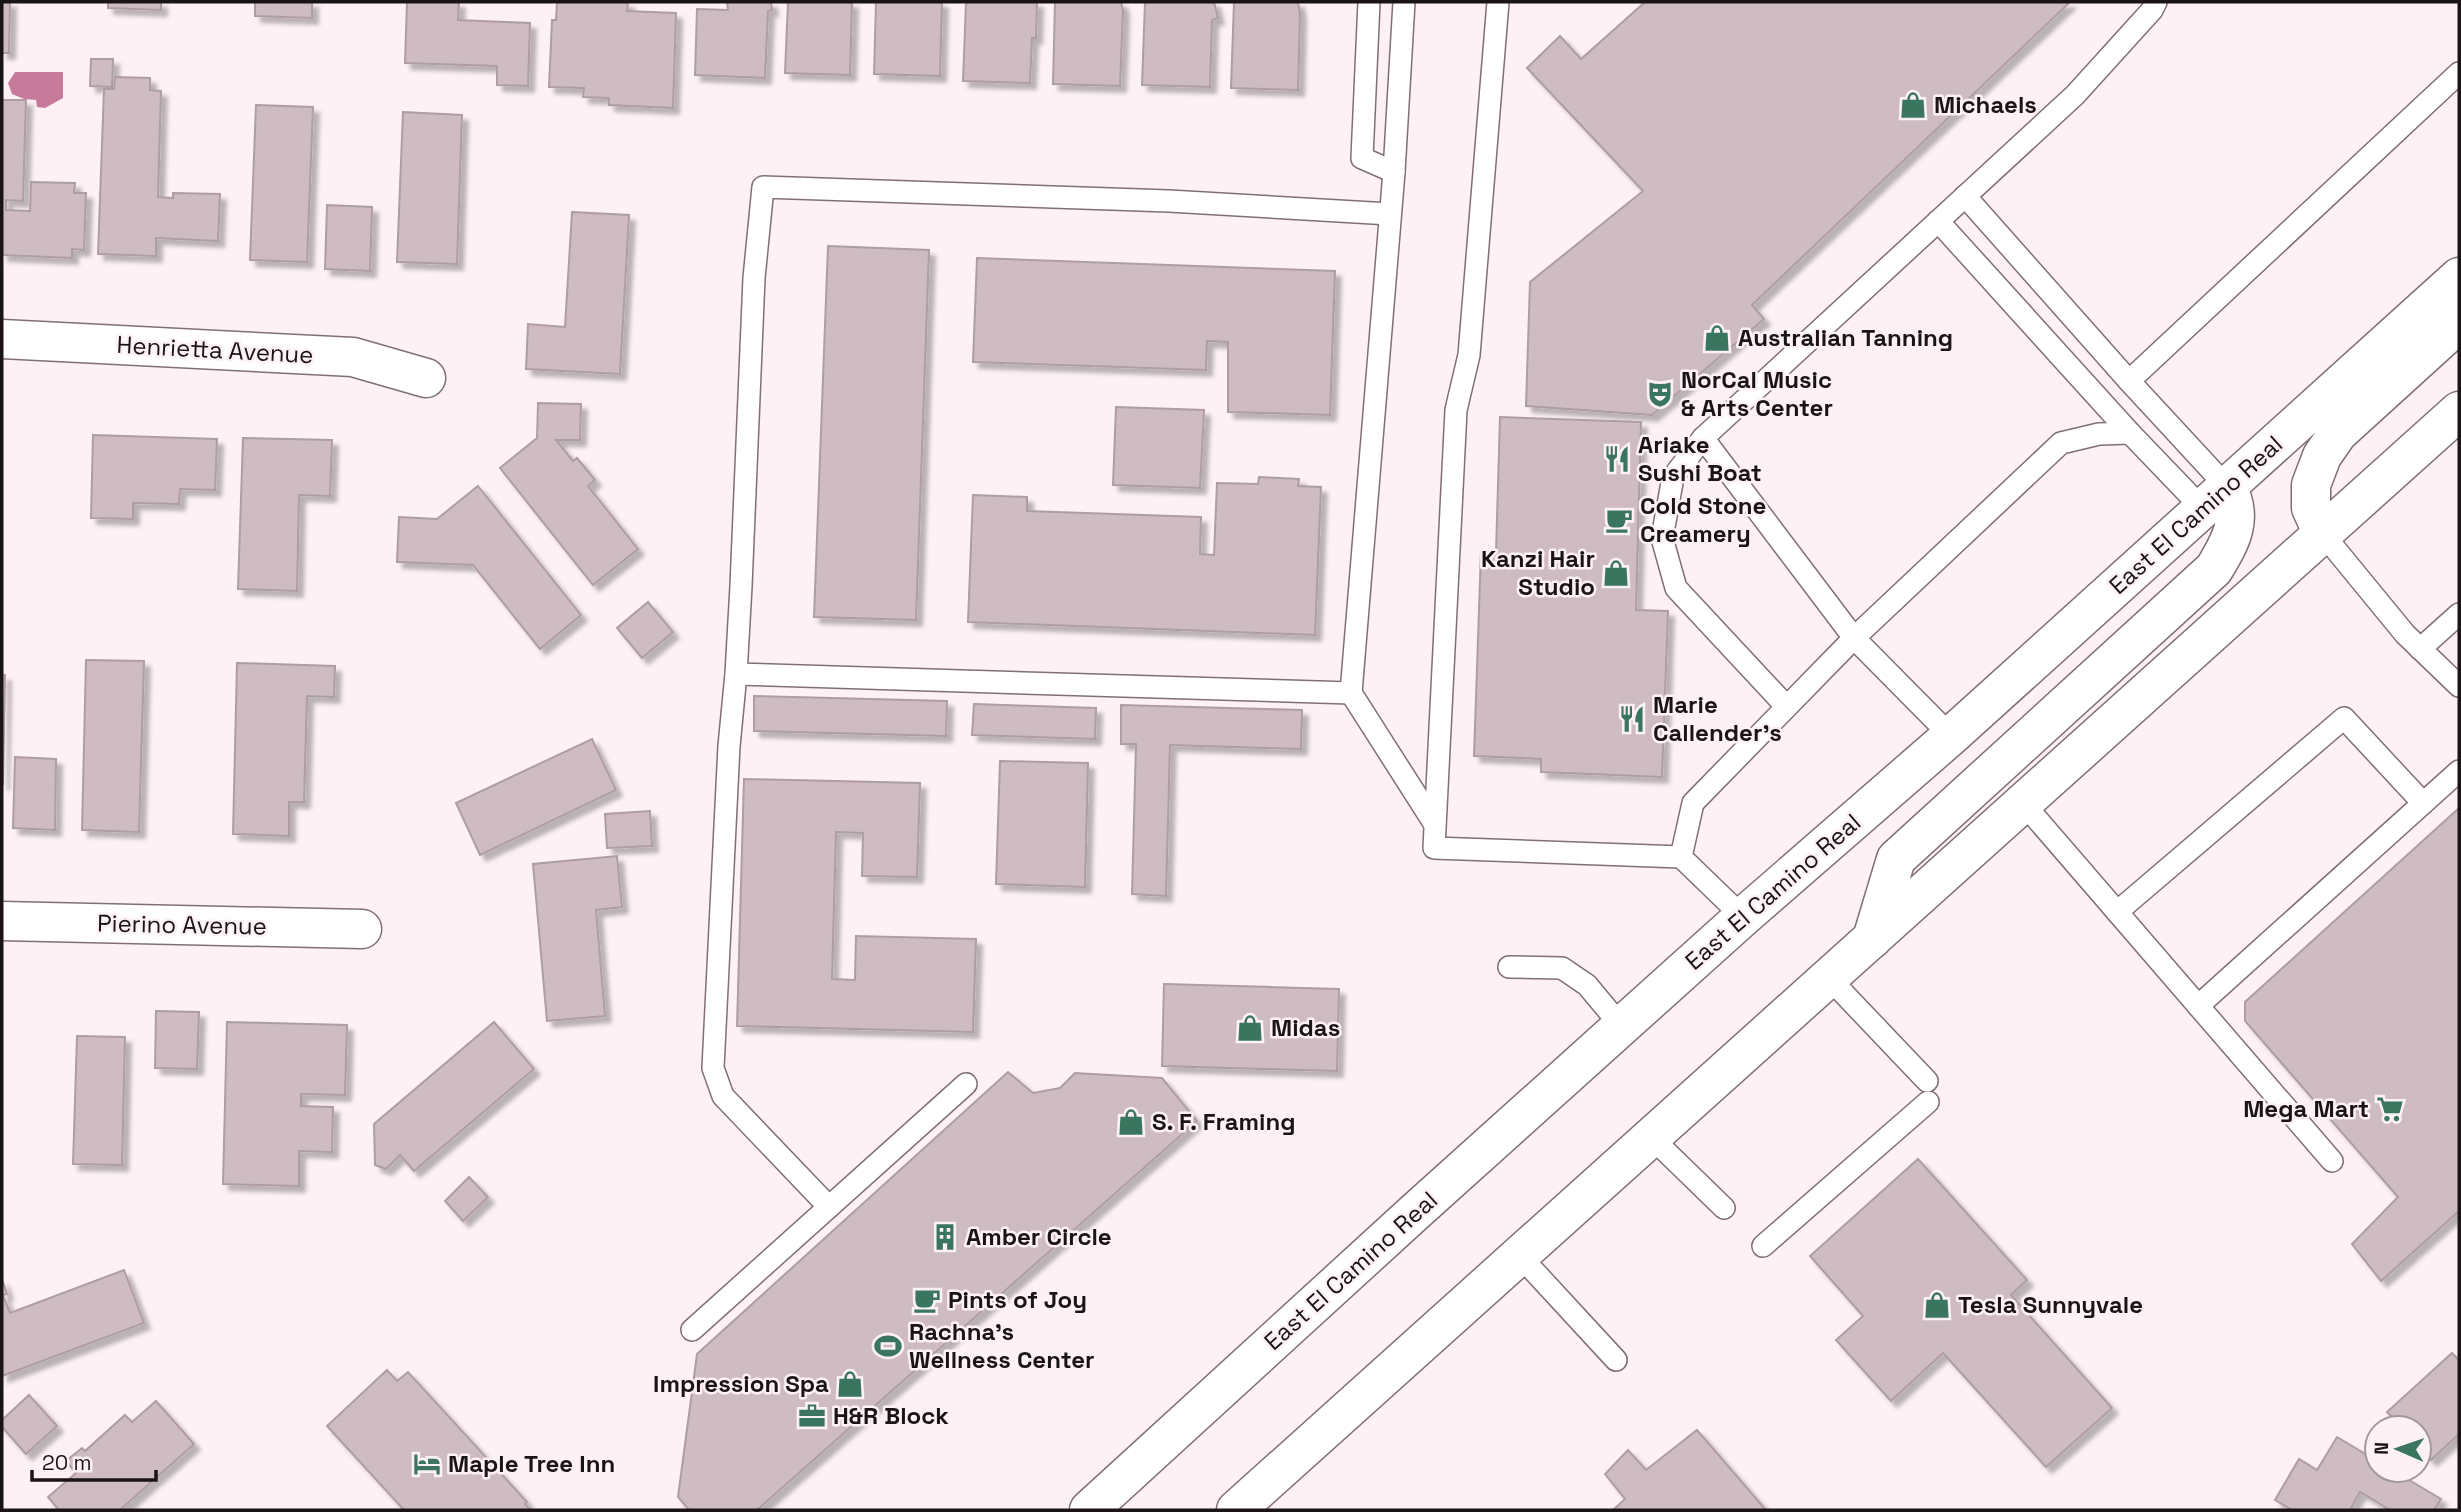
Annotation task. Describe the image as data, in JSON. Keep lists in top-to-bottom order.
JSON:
{
  "streets": {
    "main road": ["Henrietta Avenue", "East El Camino Real", "Pierino Avenue"]
  },
  "places": {
    "shop": [
      "Michaels",
      "Australian Tanning",
      "Kanzi Hair Studio",
      "Midas",
      "S. F. Framing",
      "Tesla Sunnyvale",
      "Impression Spa"
    ],
    "theatre": ["NorCal Music & Arts Center"],
    "restaurant": ["Ariake Sushi Boat", "Marie Callender's"],
    "cafe": ["Cold Stone Creamery", "Pints of Joy"],
    "supermarket": ["Mega Mart"],
    "building": ["Amber Circle"],
    "sports": ["Rachna's Wellness Center"],
    "office": ["H&R Block"],
    "hotel": ["Maple Tree Inn"]
  },
  "scale_bar": "20 m",
  "north": "left"
}
